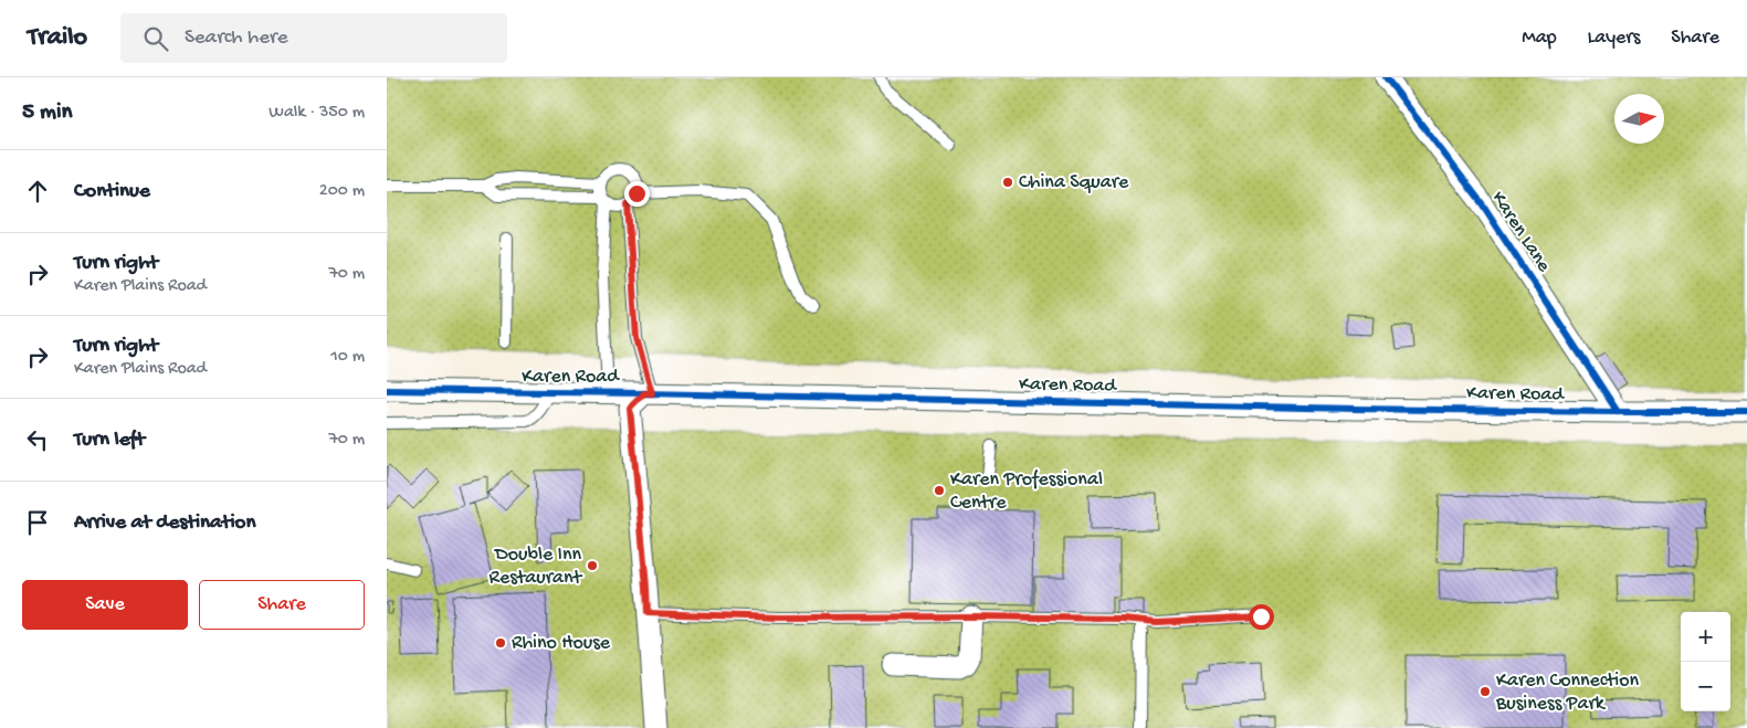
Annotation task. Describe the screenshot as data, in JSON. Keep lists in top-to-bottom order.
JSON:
{
  "streets": {
    "street": ["Karen Lane", "Karen Road"]
  },
  "crossings": [
    ["Karen Lane", "Karen Road"]
  ],
  "places": [
    "China Square",
    "Karen Professional Centre",
    "Double Inn Restaurant",
    "Rhino House",
    "Karen Connection Business Park"
  ],
  "north": "right",
  "page": {
    "header": "Trailo",
    "search": "Search here",
    "nav": ["Map", "Layers", "Share"],
    "heading": ["5 min", "Walk · 350 m"],
    "list": [
      ["Continue", "200 m"],
      ["Turn right", "Karen Plains Road", "70 m"],
      ["Turn right", "Karen Plains Road", "10 m"],
      ["Turn left", "70 m"],
      "Arrive at destination"
    ],
    "buttons": ["Save", "Share"],
    "map_buttons": ["+", "−"]
  }
}
